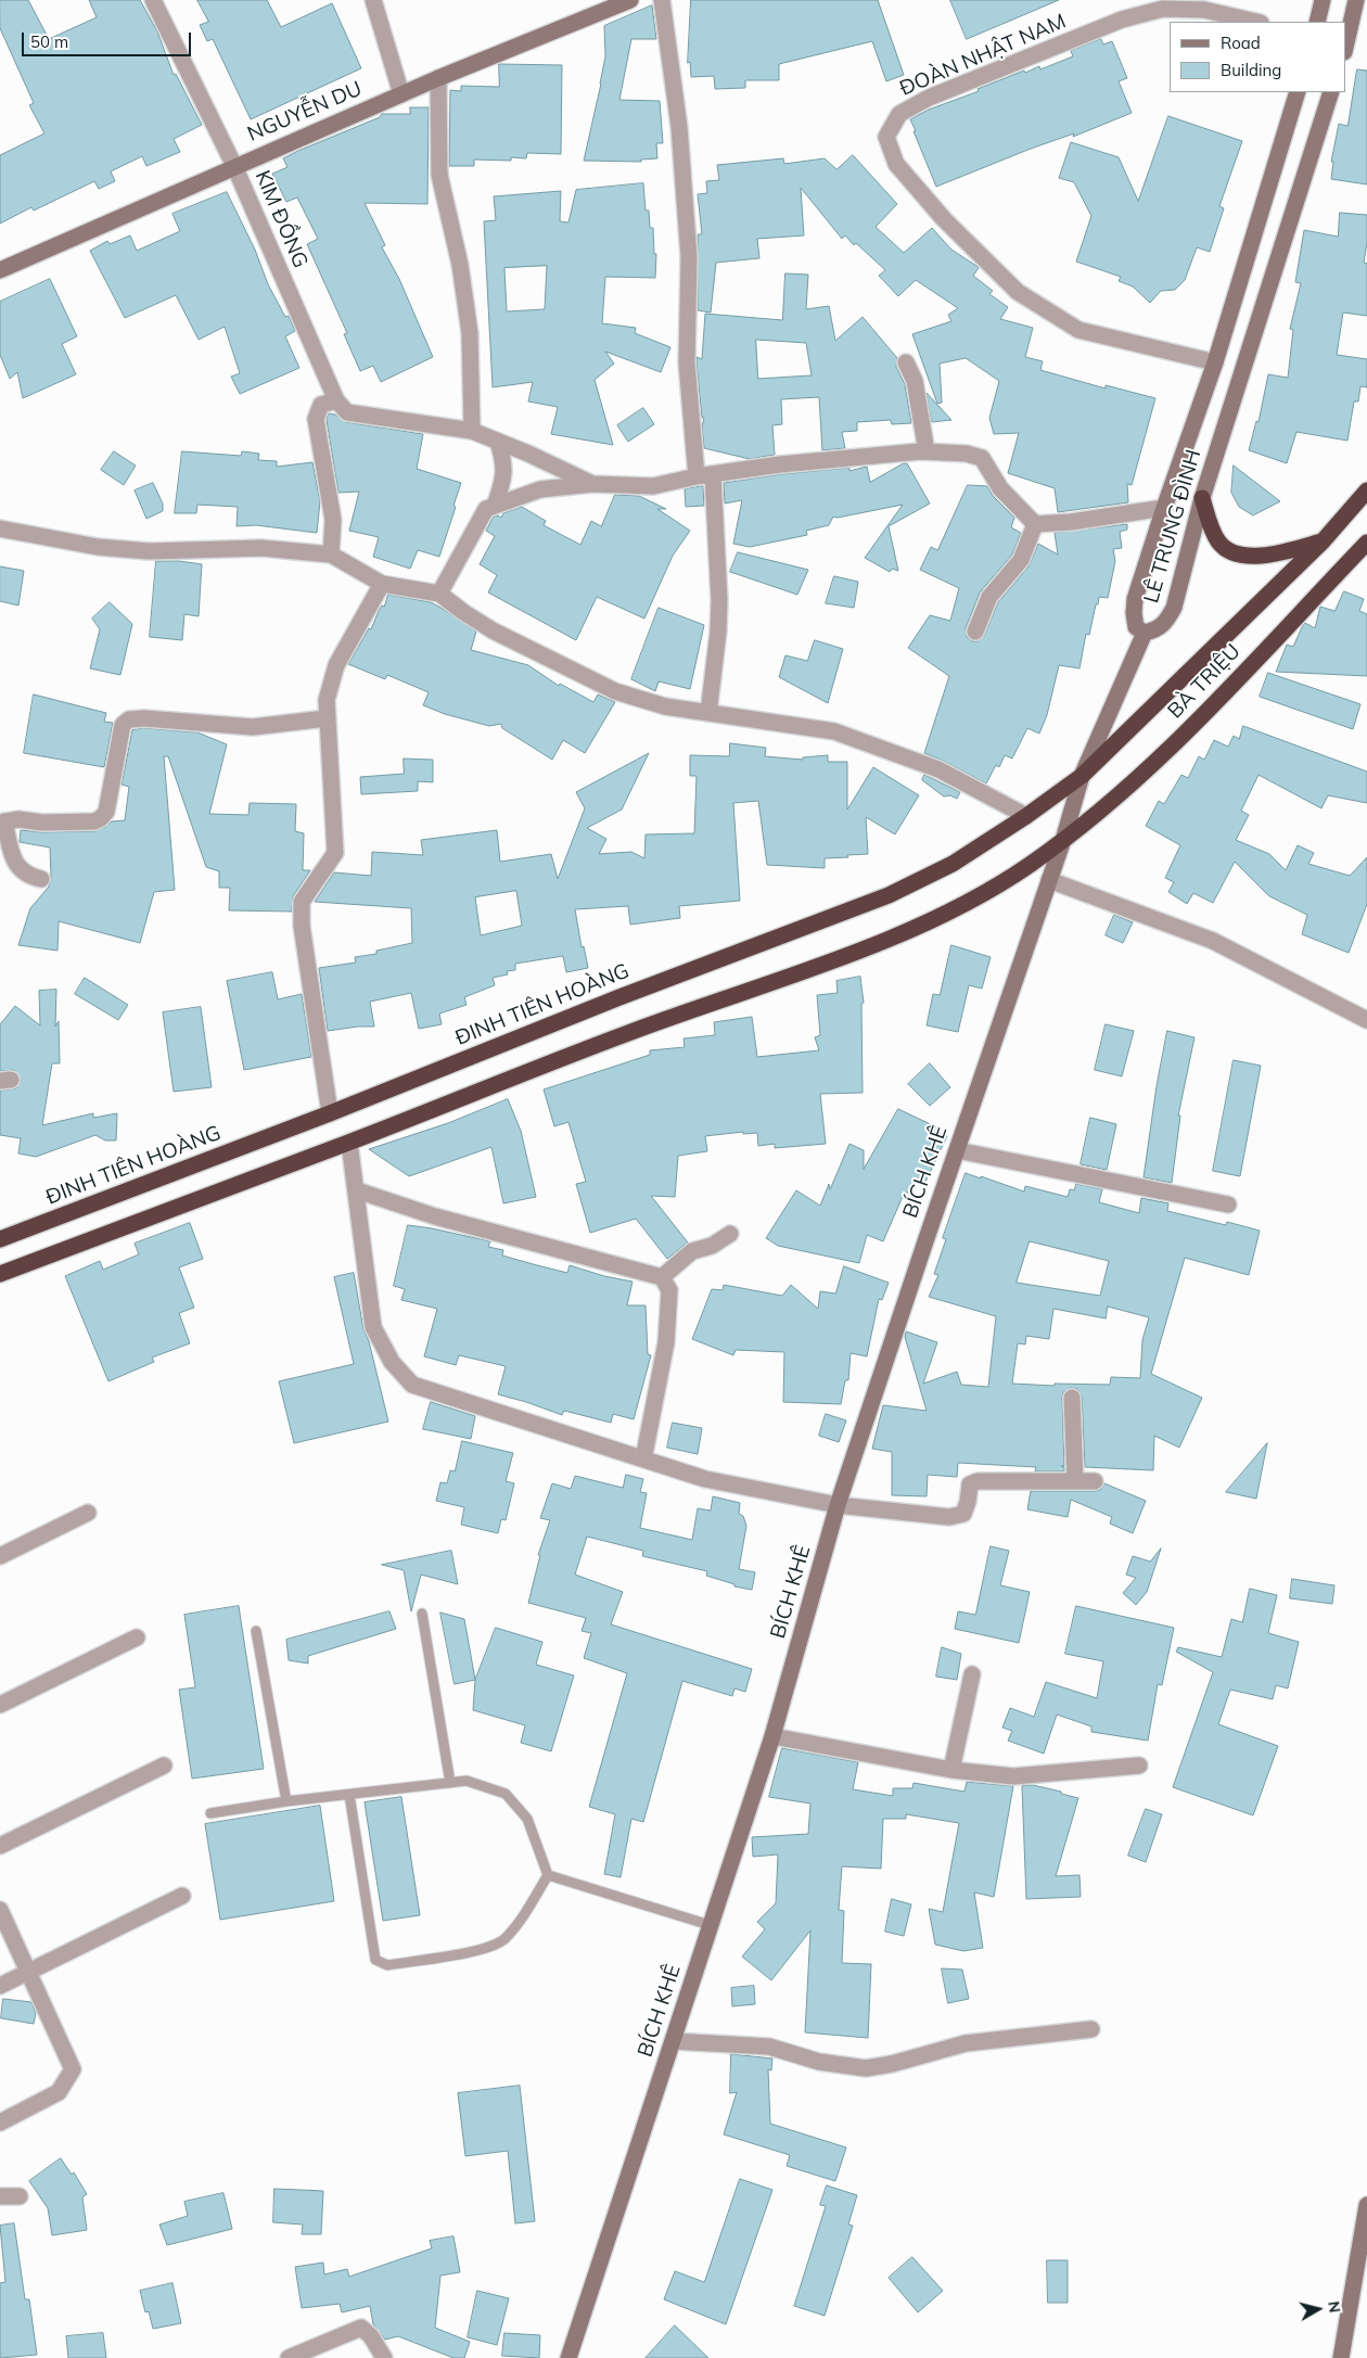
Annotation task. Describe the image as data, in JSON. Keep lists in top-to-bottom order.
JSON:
{
  "streets": {
    "highway": ["BÀ TRIỆU", "ĐINH TIÊN HOÀNG"],
    "main road": ["NGUYỄN DU", "LÊ TRUNG ĐÌNH", "BÍCH KHÊ"],
    "street": ["ĐOÀN NHẬT NAM", "KIM ĐỒNG"]
  },
  "crossings": [
    ["ĐOÀN NHẬT NAM", "LÊ TRUNG ĐÌNH"],
    ["NGUYỄN DU", "KIM ĐỒNG"],
    ["LÊ TRUNG ĐÌNH", "BÍCH KHÊ"],
    ["BÀ TRIỆU", "ĐINH TIÊN HOÀNG"],
    ["BÀ TRIỆU", "BÍCH KHÊ"],
    ["ĐINH TIÊN HOÀNG", "BÍCH KHÊ"]
  ],
  "legend": ["Road", "Building"],
  "scale_bar": "50 m",
  "north": "right"
}
